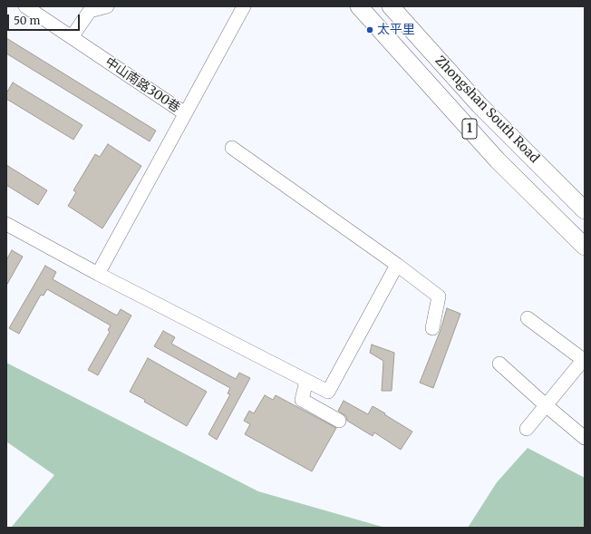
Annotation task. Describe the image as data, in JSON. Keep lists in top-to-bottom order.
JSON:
{
  "streets": {
    "main road": ["Zhongshan South Road", "1"],
    "street": ["中山南路300巷"]
  },
  "places": ["太平里"],
  "scale_bar": "50 m"
}
